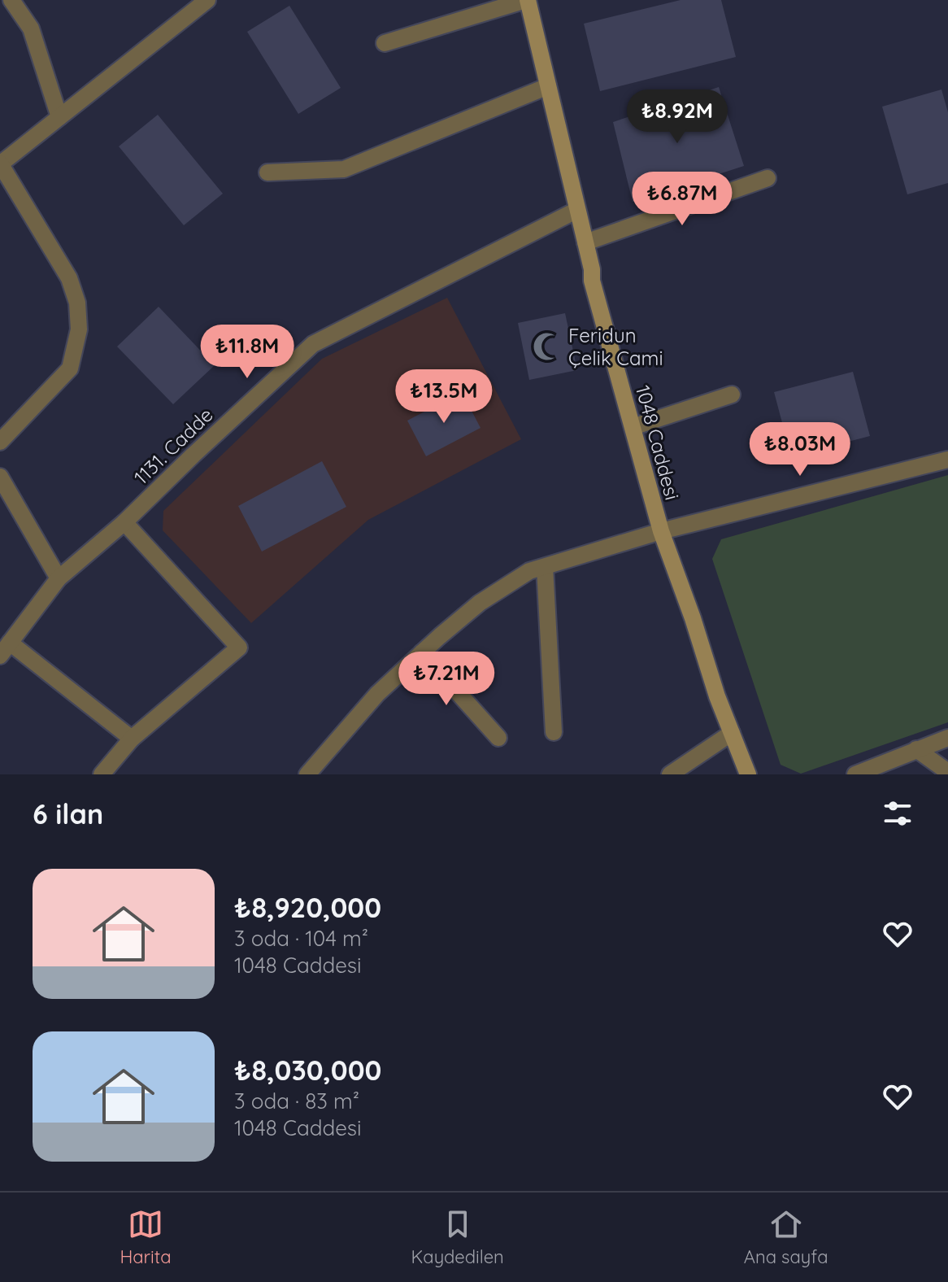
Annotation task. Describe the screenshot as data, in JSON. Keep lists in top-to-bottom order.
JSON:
{
  "streets": {
    "main road": ["1048 Caddesi"],
    "street": ["1131. Cadde"]
  },
  "crossings": [
    ["1048 Caddesi", "1131. Cadde"]
  ],
  "places": {
    "mosque": ["Feridun Çelik Cami"]
  },
  "page": {
    "price": [
      "₺8.92M",
      "₺6.87M",
      "₺11.8M",
      "₺13.5M",
      "₺8.03M",
      "₺7.21M"
    ],
    "heading": "6 ilan",
    "list": [
      {
        "name": "₺8,920,000",
        "note": "3 oda · 104 m² · 1048 Caddesi"
      },
      {
        "name": "₺8,030,000",
        "note": "3 oda · 83 m² · 1048 Caddesi"
      }
    ],
    "tabs": ["Harita", "Kaydedilen", "Ana sayfa"]
  }
}
